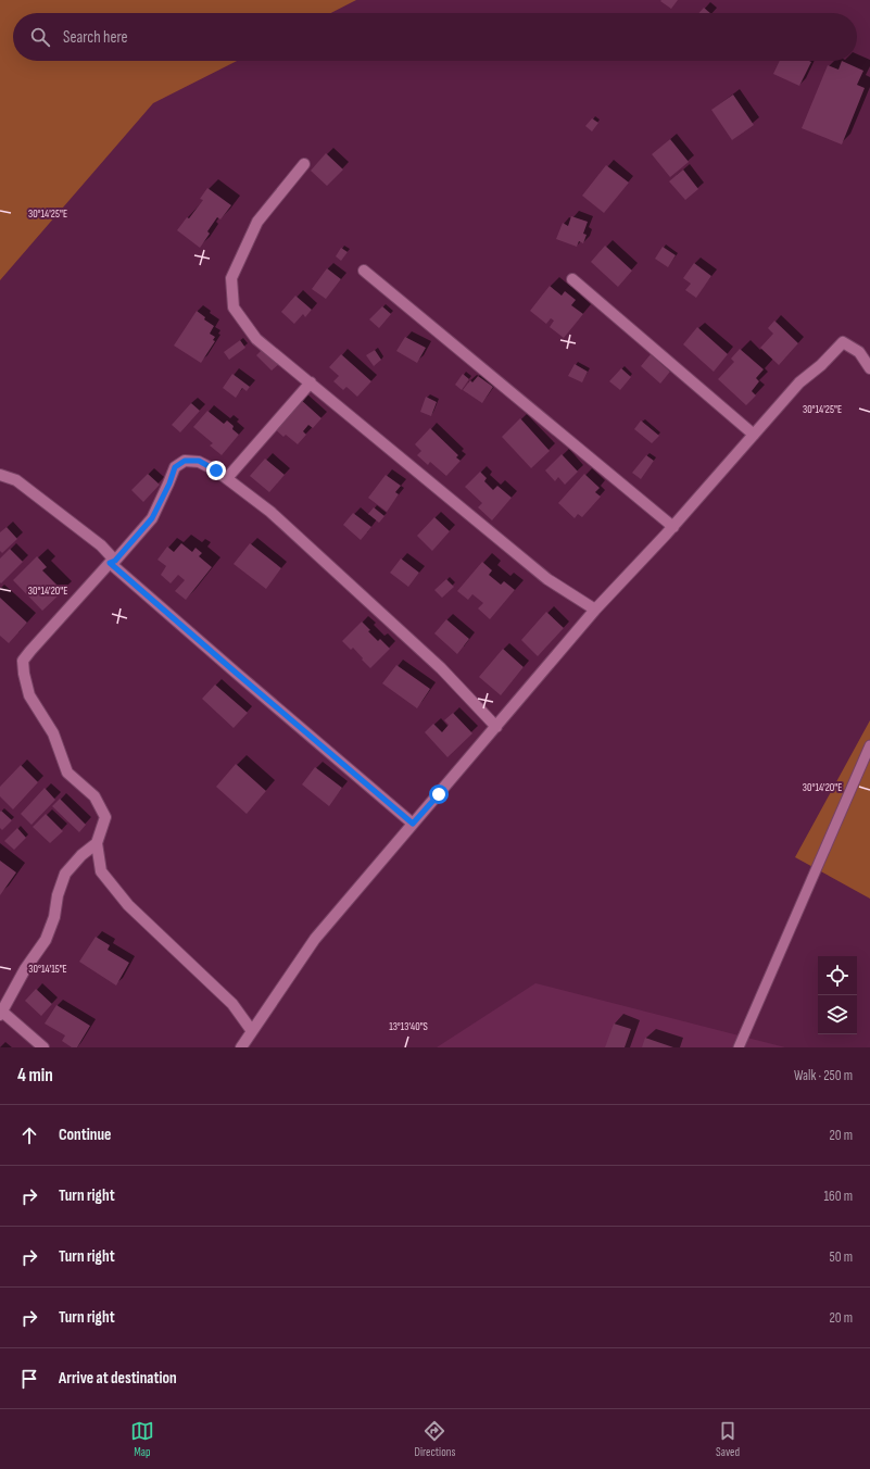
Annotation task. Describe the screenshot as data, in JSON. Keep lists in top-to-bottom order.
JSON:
{
  "page": {
    "search": "Search here",
    "heading": ["4 min", "Walk · 250 m"],
    "list": [
      ["Continue", "20 m"],
      ["Turn right", "160 m"],
      ["Turn right", "50 m"],
      ["Turn right", "20 m"],
      "Arrive at destination"
    ],
    "nav": ["Map", "Directions", "Saved"]
  },
  "coordinates": [
    "30°14'25\"E",
    "30°14'20\"E",
    "30°14'15\"E",
    "13°13'40\"S"
  ]
}
